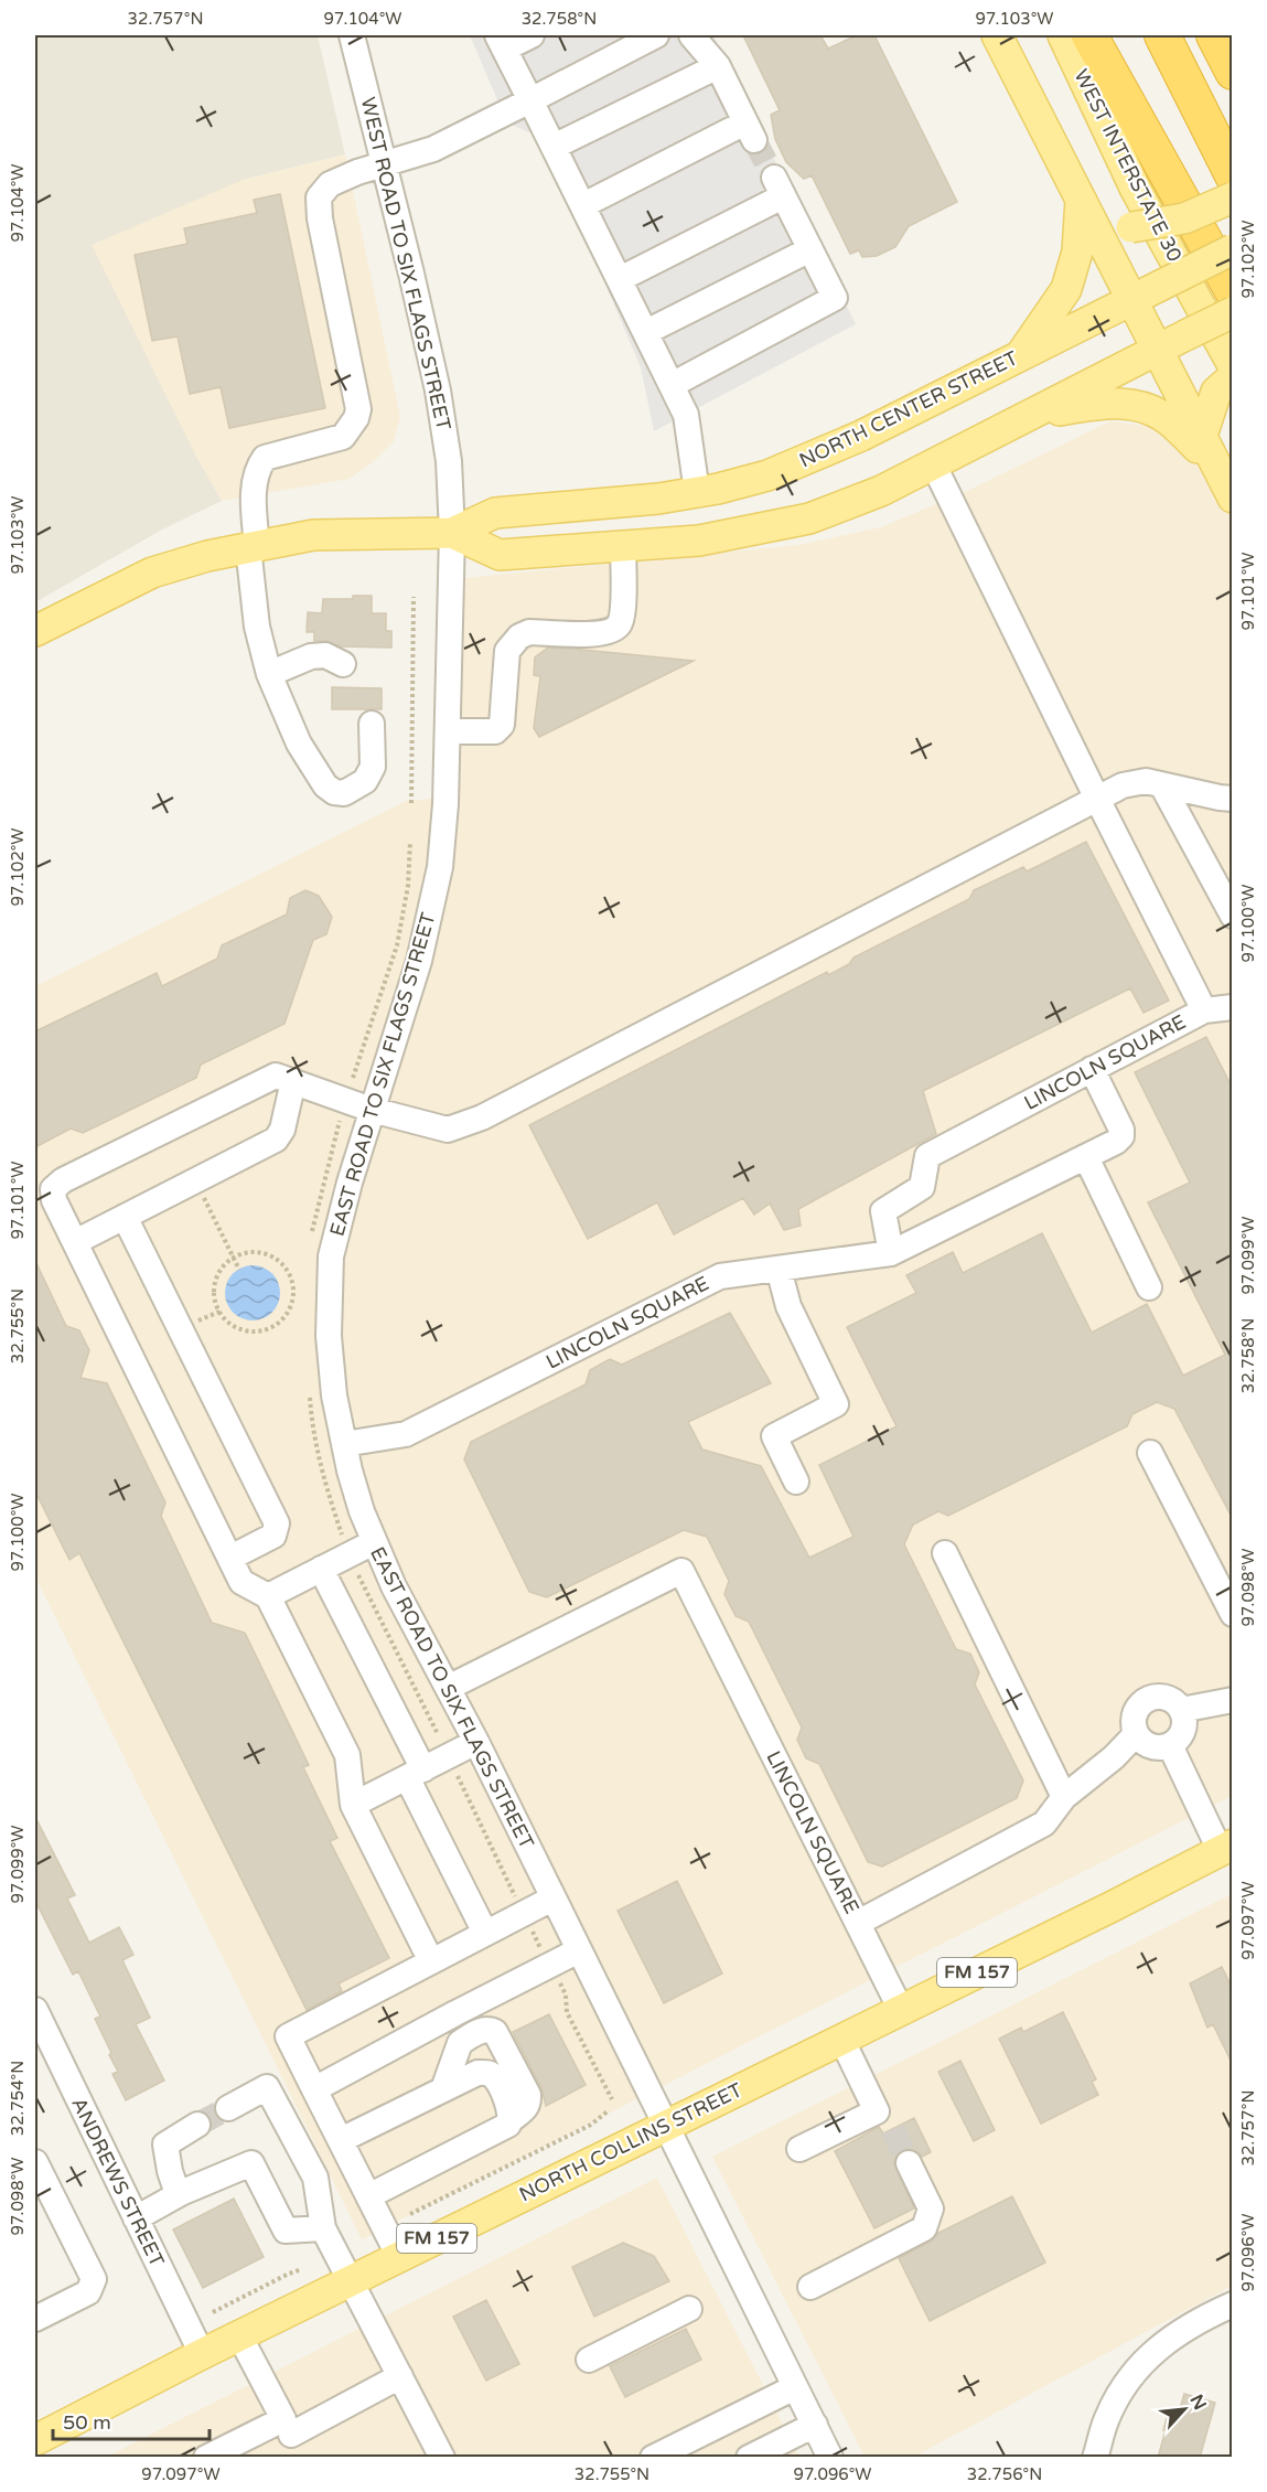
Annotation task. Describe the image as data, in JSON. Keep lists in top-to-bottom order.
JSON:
{
  "streets": {
    "main road": [
      "WEST INTERSTATE 30",
      "NORTH CENTER STREET",
      "FM 157",
      "NORTH COLLINS STREET"
    ],
    "street": [
      "WEST ROAD TO SIX FLAGS STREET",
      "LINCOLN SQUARE",
      "EAST ROAD TO SIX FLAGS STREET",
      "ANDREWS STREET"
    ]
  },
  "crossings": [
    ["WEST ROAD TO SIX FLAGS STREET", "NORTH CENTER STREET"],
    ["WEST ROAD TO SIX FLAGS STREET", "EAST ROAD TO SIX FLAGS STREET"],
    ["NORTH CENTER STREET", "LINCOLN SQUARE"],
    ["NORTH CENTER STREET", "EAST ROAD TO SIX FLAGS STREET"],
    ["LINCOLN SQUARE", "EAST ROAD TO SIX FLAGS STREET"],
    ["LINCOLN SQUARE", "NORTH COLLINS STREET"],
    ["EAST ROAD TO SIX FLAGS STREET", "NORTH COLLINS STREET"],
    ["NORTH COLLINS STREET", "ANDREWS STREET"]
  ],
  "scale_bar": "50 m",
  "north": "top right",
  "coordinates": [
    "32.757°N",
    "97.104°W",
    "32.758°N",
    "97.103°W",
    "97.102°W",
    "97.101°W",
    "97.100°W",
    "97.099°W",
    "32.755°N",
    "97.098°W",
    "97.097°W",
    "32.754°N",
    "97.096°W",
    "32.756°N"
  ]
}
